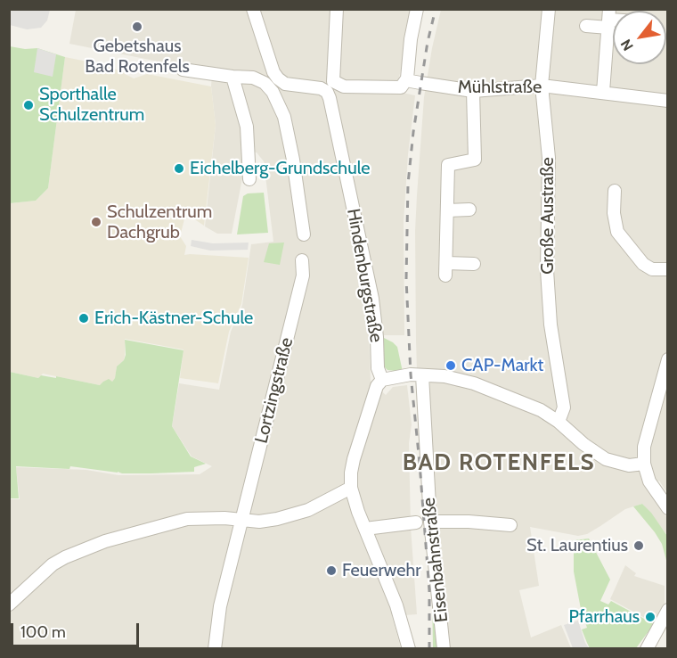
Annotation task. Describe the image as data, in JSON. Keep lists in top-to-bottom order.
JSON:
{
  "streets": {
    "street": [
      "Mühlstraße",
      "Große Austraße",
      "Hindenburgstraße",
      "Lortzingstraße",
      "Eisenbahnstraße"
    ]
  },
  "crossings": [
    ["Mühlstraße", "Große Austraße"]
  ],
  "districts": ["BAD ROTENFELS"],
  "places": [
    "Gebetshaus Bad Rotenfels",
    "Sporthalle Schulzentrum",
    "Eichelberg-Grundschule",
    "Schulzentrum Dachgrub",
    "Erich-Kästner-Schule",
    "CAP-Markt",
    "St. Laurentius",
    "Feuerwehr",
    "Pfarrhaus"
  ],
  "scale_bar": "100 m",
  "north": "bottom left"
}
